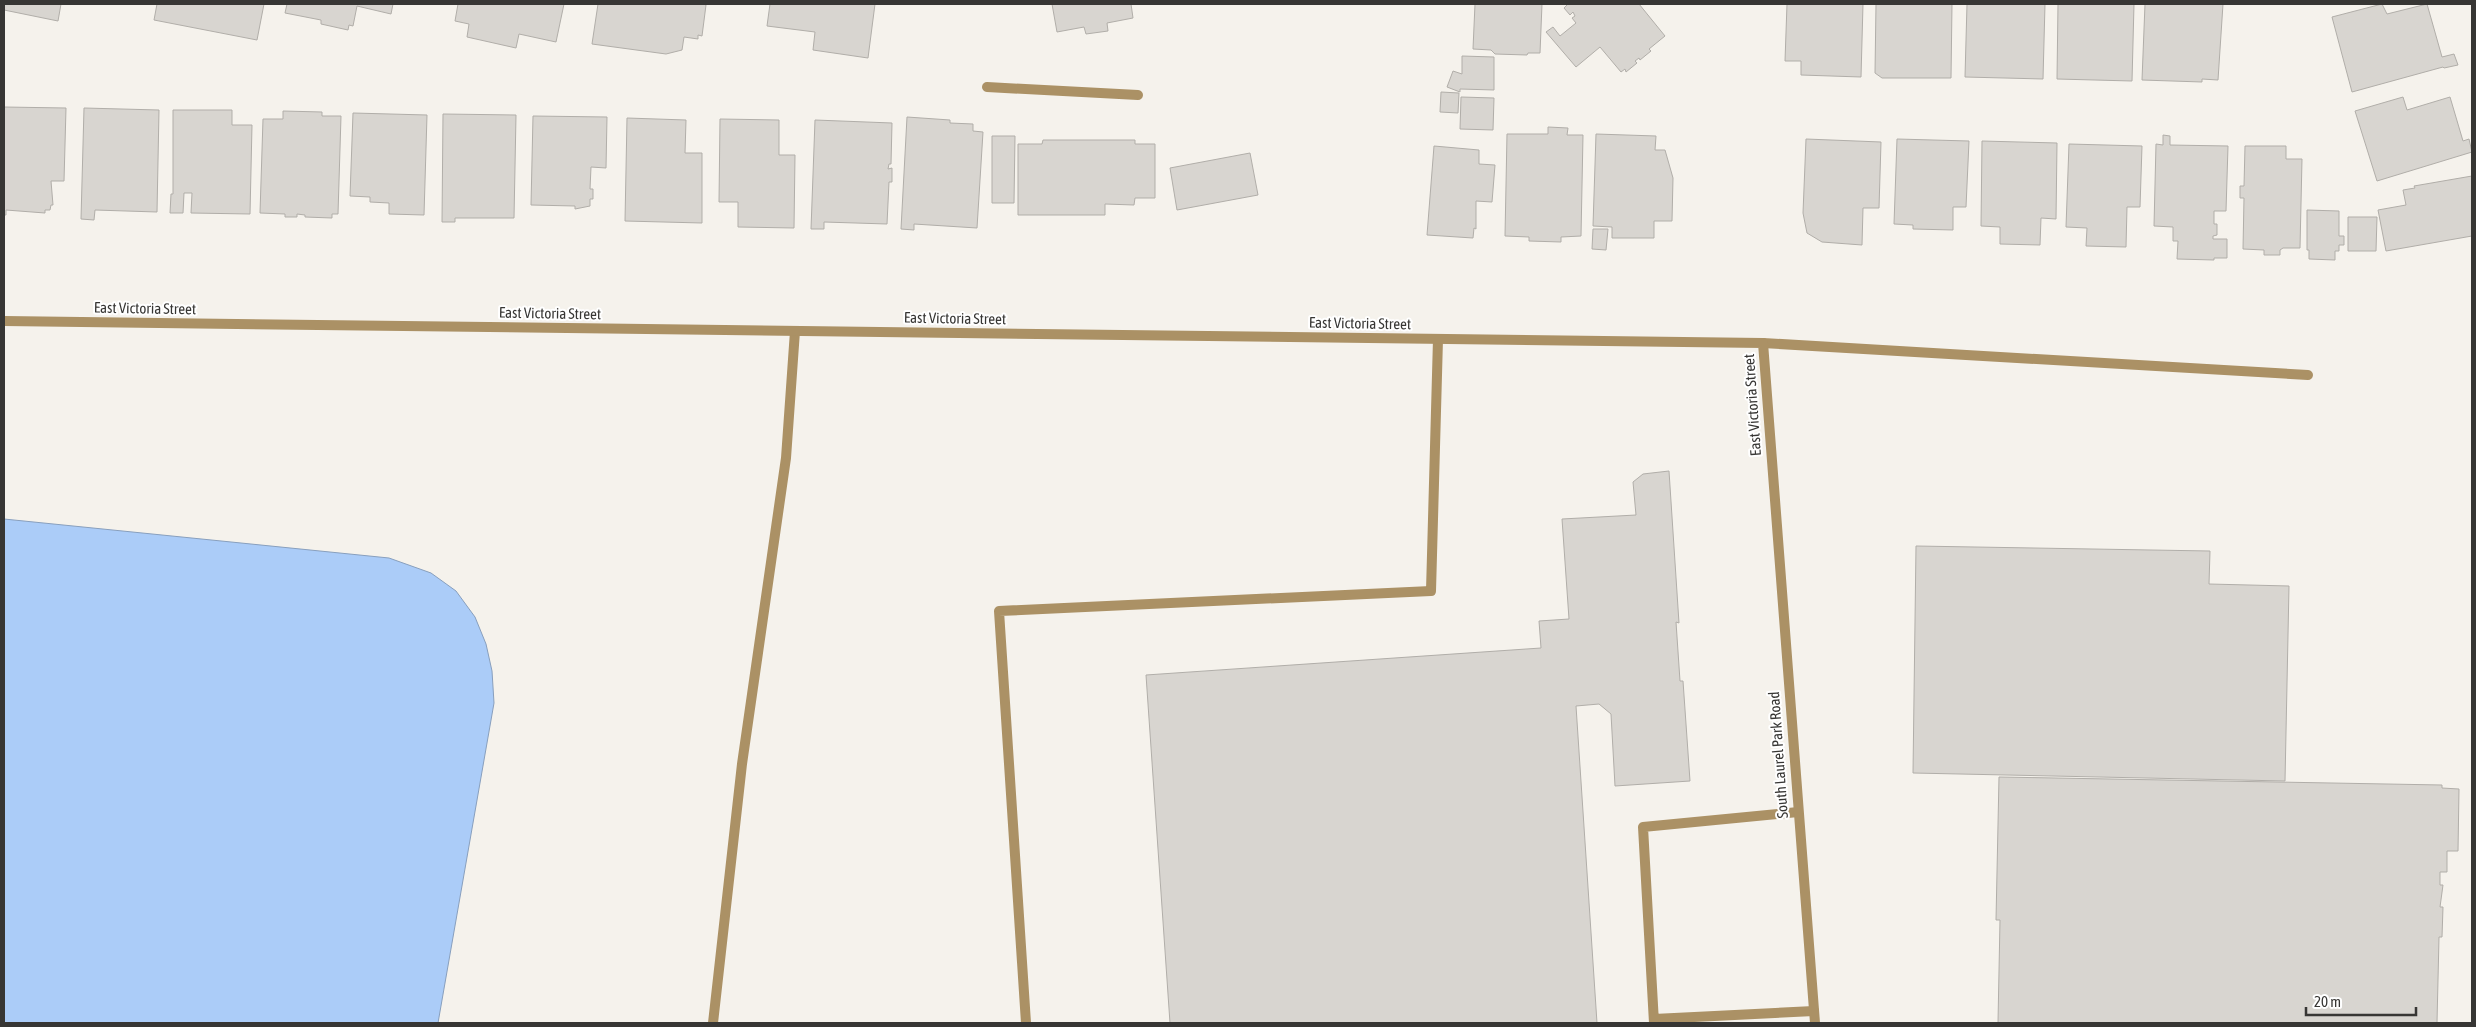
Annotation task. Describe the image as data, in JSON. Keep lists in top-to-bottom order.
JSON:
{
  "streets": {
    "street": ["East Victoria Street", "South Laurel Park Road"]
  },
  "crossings": [
    ["East Victoria Street", "South Laurel Park Road"]
  ],
  "scale_bar": "20 m"
}
